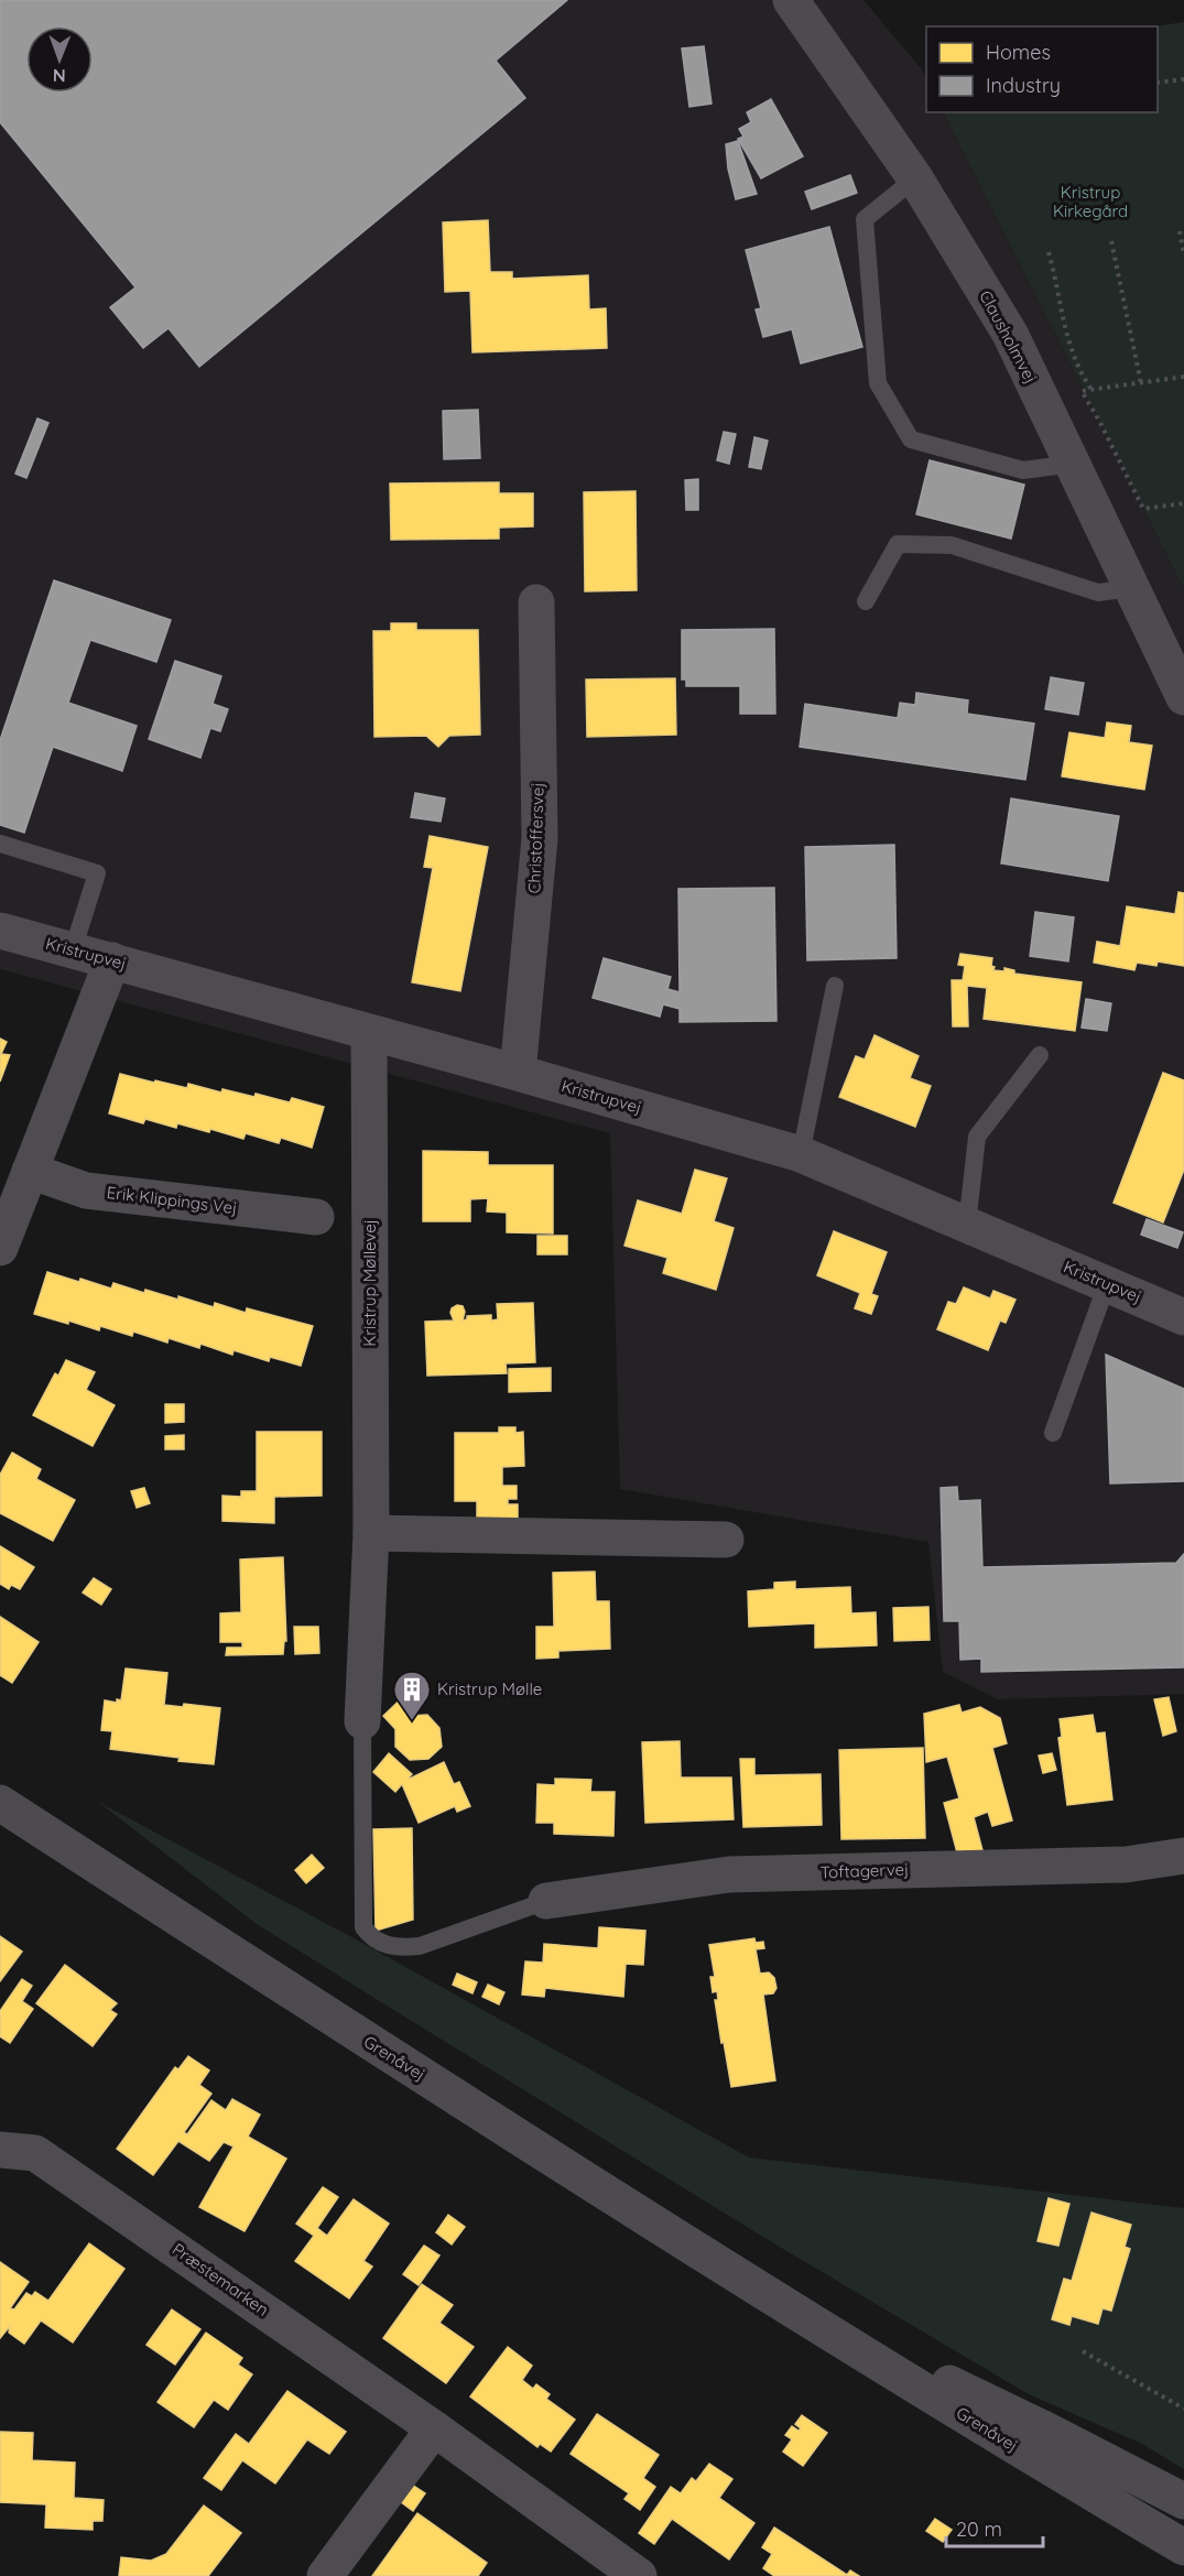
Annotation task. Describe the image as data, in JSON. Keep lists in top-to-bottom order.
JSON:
{
  "streets": {
    "street": [
      "Clausholmvej",
      "Christoffersvej",
      "Kristrupvej",
      "Erik Klippings Vej",
      "Kristrup Møllevej",
      "Toftagervej",
      "Grenåvej",
      "Præstemarken"
    ]
  },
  "crossings": [
    ["Christoffersvej", "Kristrupvej"],
    ["Kristrupvej", "Kristrup Møllevej"]
  ],
  "parks": ["Kristrup Kirkegård"],
  "places": {
    "building": ["Kristrup Mølle"]
  },
  "legend": ["Homes", "Industry"],
  "scale_bar": "20 m",
  "north": "bottom"
}
